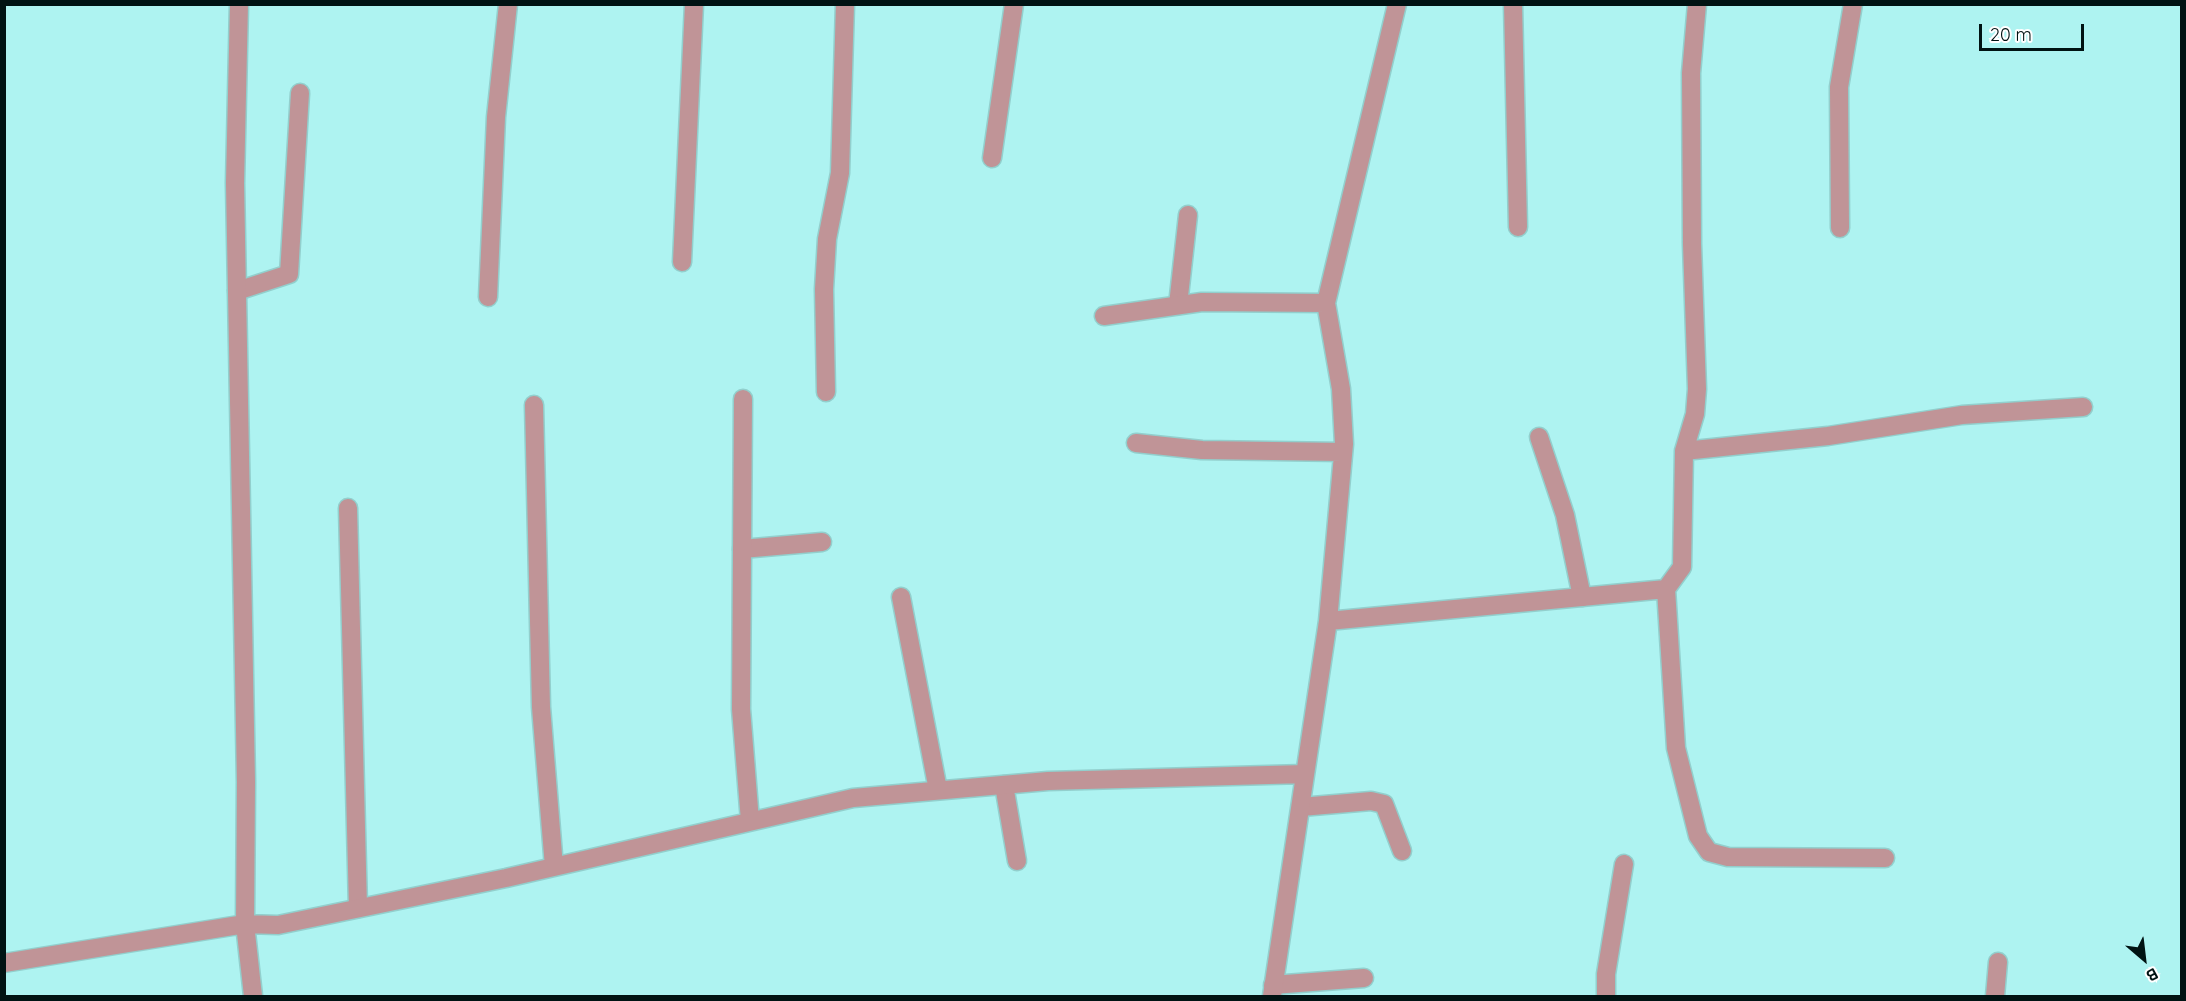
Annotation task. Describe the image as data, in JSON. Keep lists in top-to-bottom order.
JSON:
{
  "scale_bar": "20 m",
  "north": "bottom right"
}
